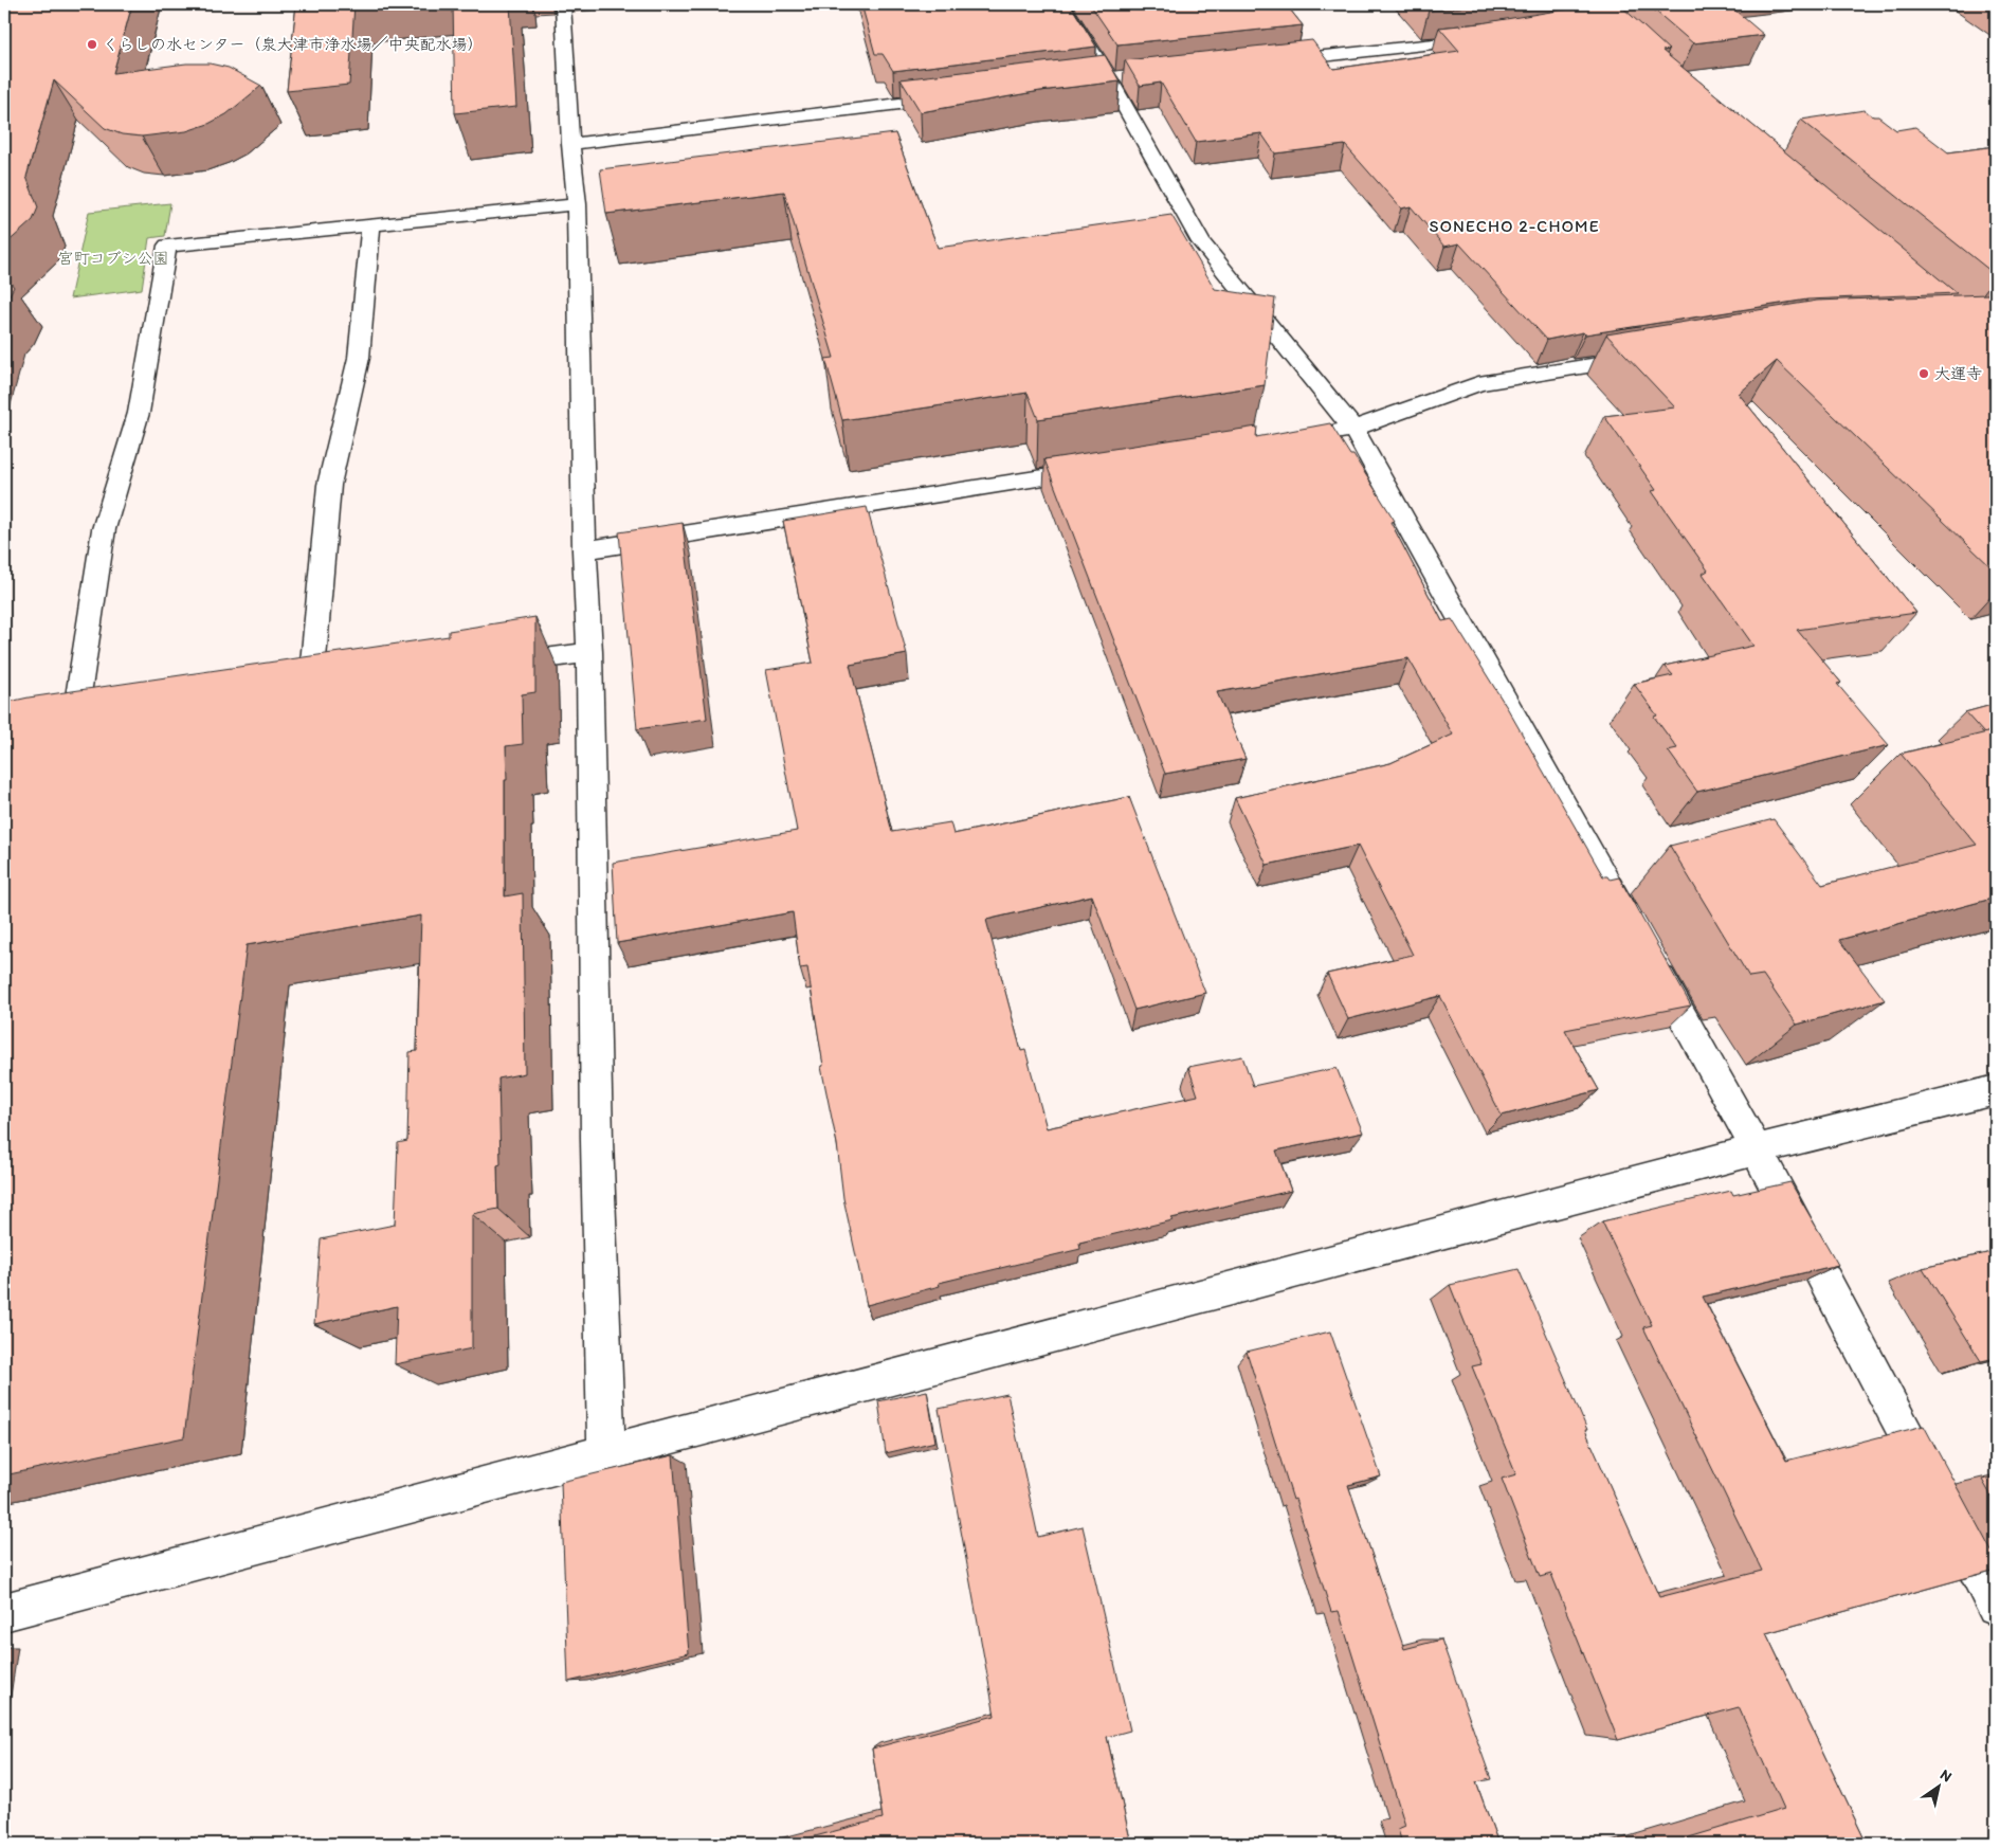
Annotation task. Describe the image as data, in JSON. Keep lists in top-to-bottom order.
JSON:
{
  "districts": ["SONECHO 2-CHOME"],
  "parks": ["宮町コブシ公園"],
  "places": ["くらしの水センター（泉大津市浄水場／中央配水場）", "大運寺"],
  "north": "top right"
}
